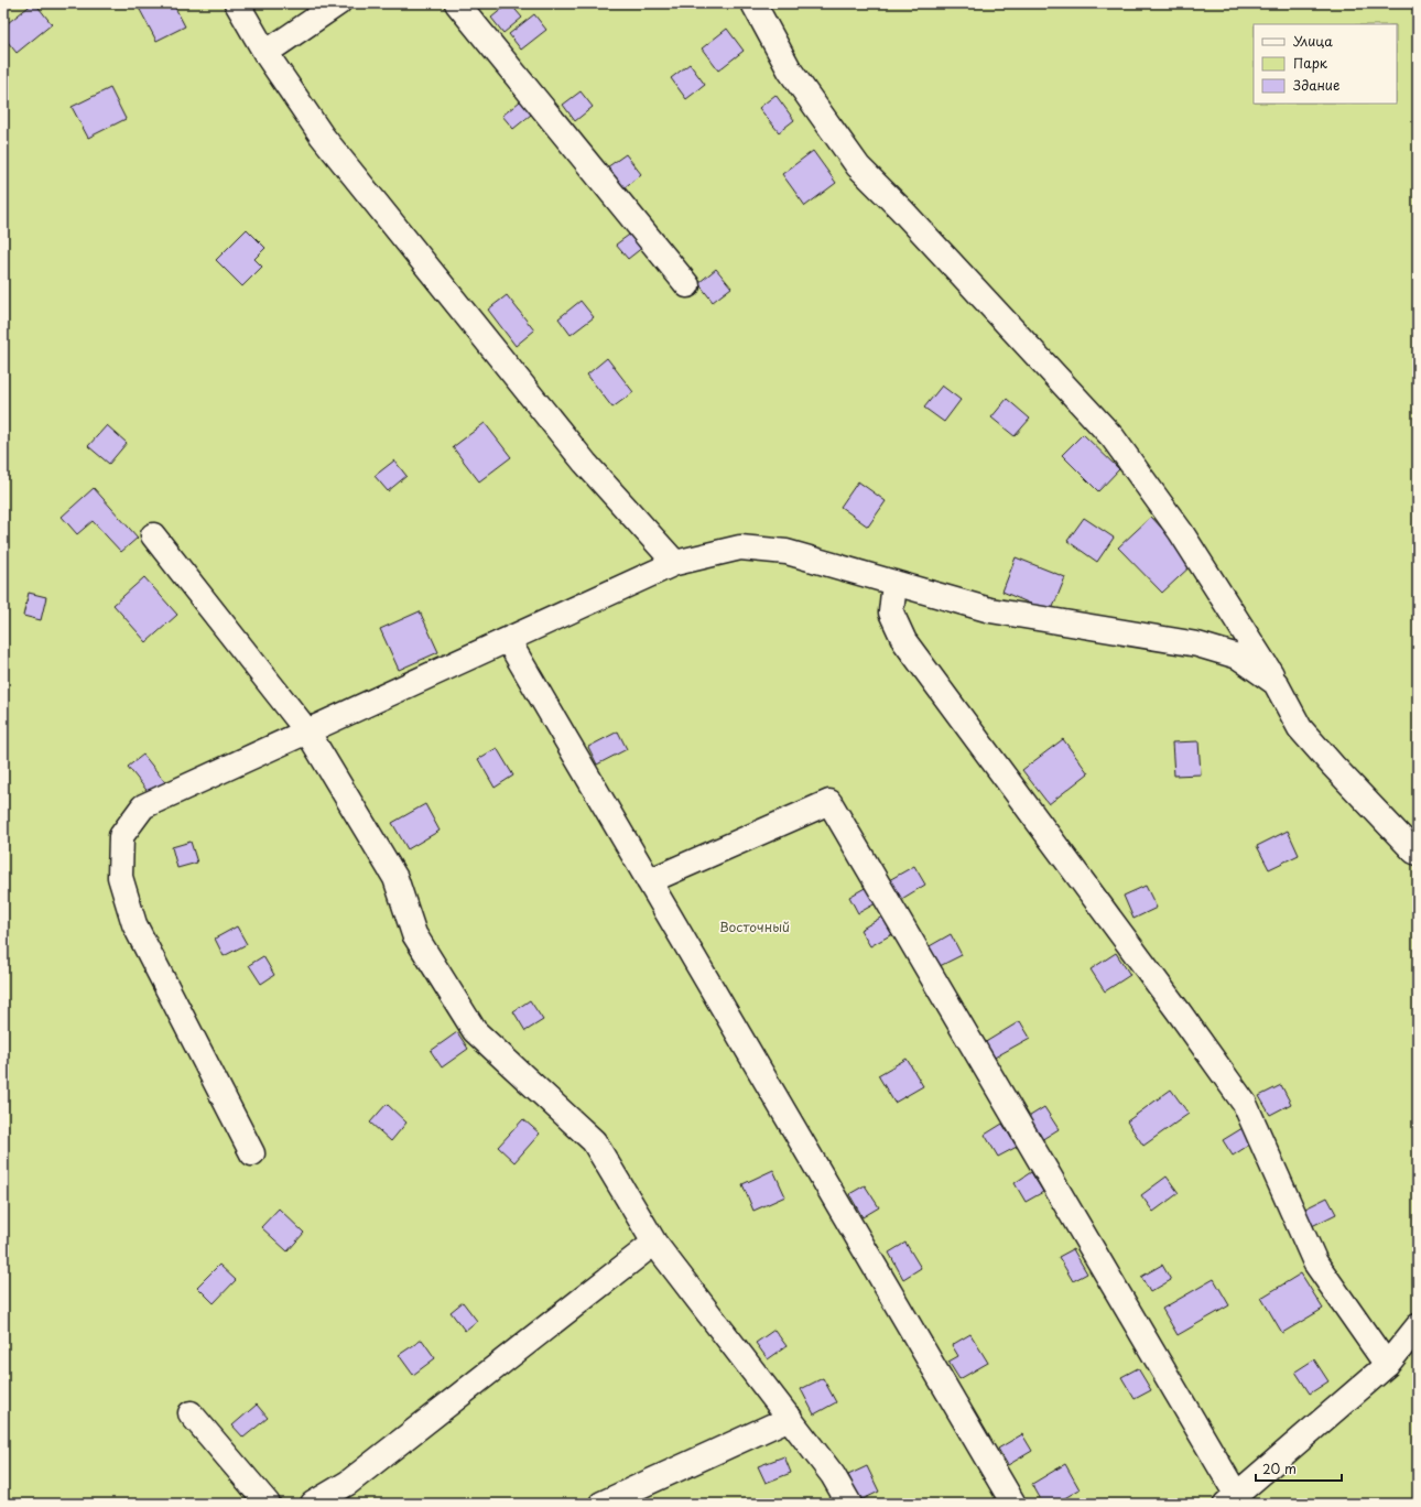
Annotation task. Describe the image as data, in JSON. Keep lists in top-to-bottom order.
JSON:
{
  "parks": ["Восточный"],
  "legend": ["Улица", "Парк", "Здание"],
  "scale_bar": "20 m"
}
